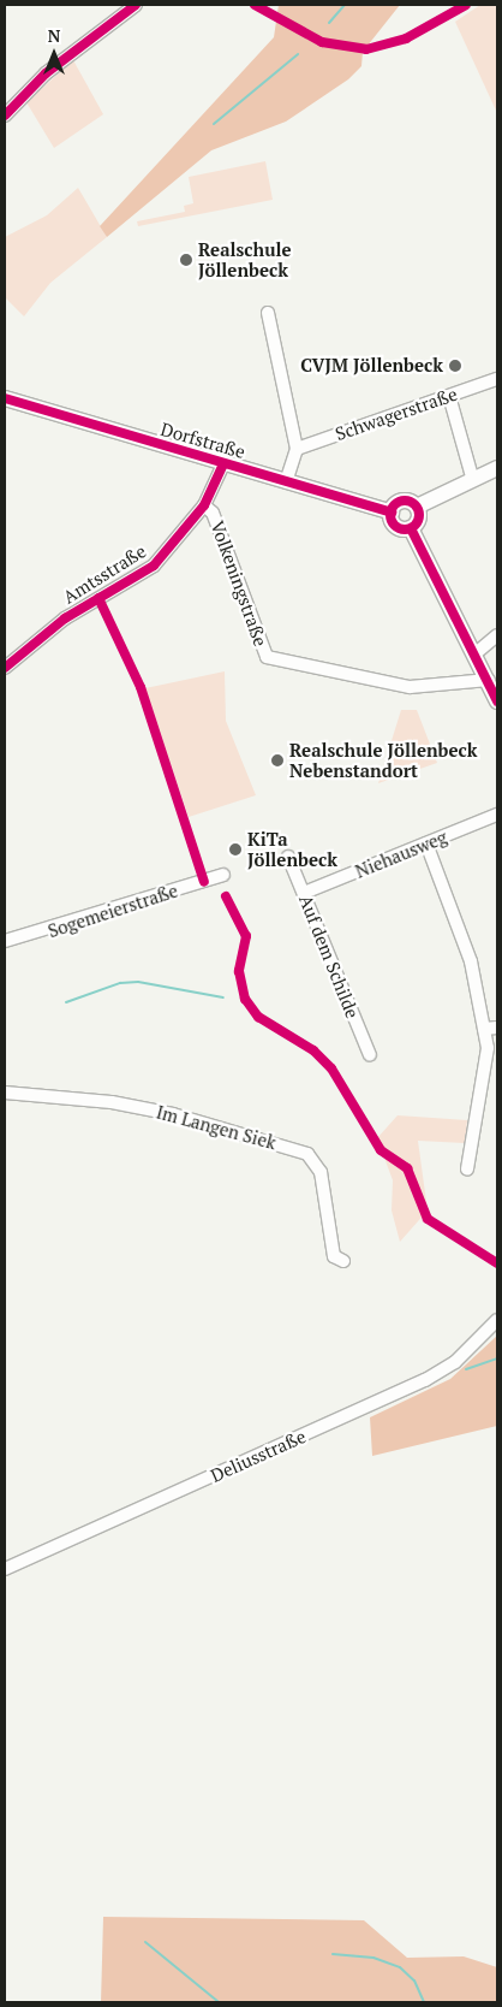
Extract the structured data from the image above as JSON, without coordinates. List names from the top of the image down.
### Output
{
  "streets": {
    "main road": ["Dorfstraße"],
    "street": [
      "Schwagerstraße",
      "Amtsstraße",
      "Volkeningstraße",
      "Niehausweg",
      "Sogemeierstraße",
      "Auf dem Schilde",
      "Im Langen Siek",
      "Deliusstraße"
    ]
  },
  "crossings": [
    ["Dorfstraße", "Amtsstraße"],
    ["Amtsstraße", "Volkeningstraße"],
    ["Niehausweg", "Auf dem Schilde"]
  ],
  "places": [
    "Realschule Jöllenbeck",
    "CVJM Jöllenbeck",
    "Realschule Jöllenbeck Nebenstandort",
    "KiTa Jöllenbeck"
  ],
  "north": "top"
}
